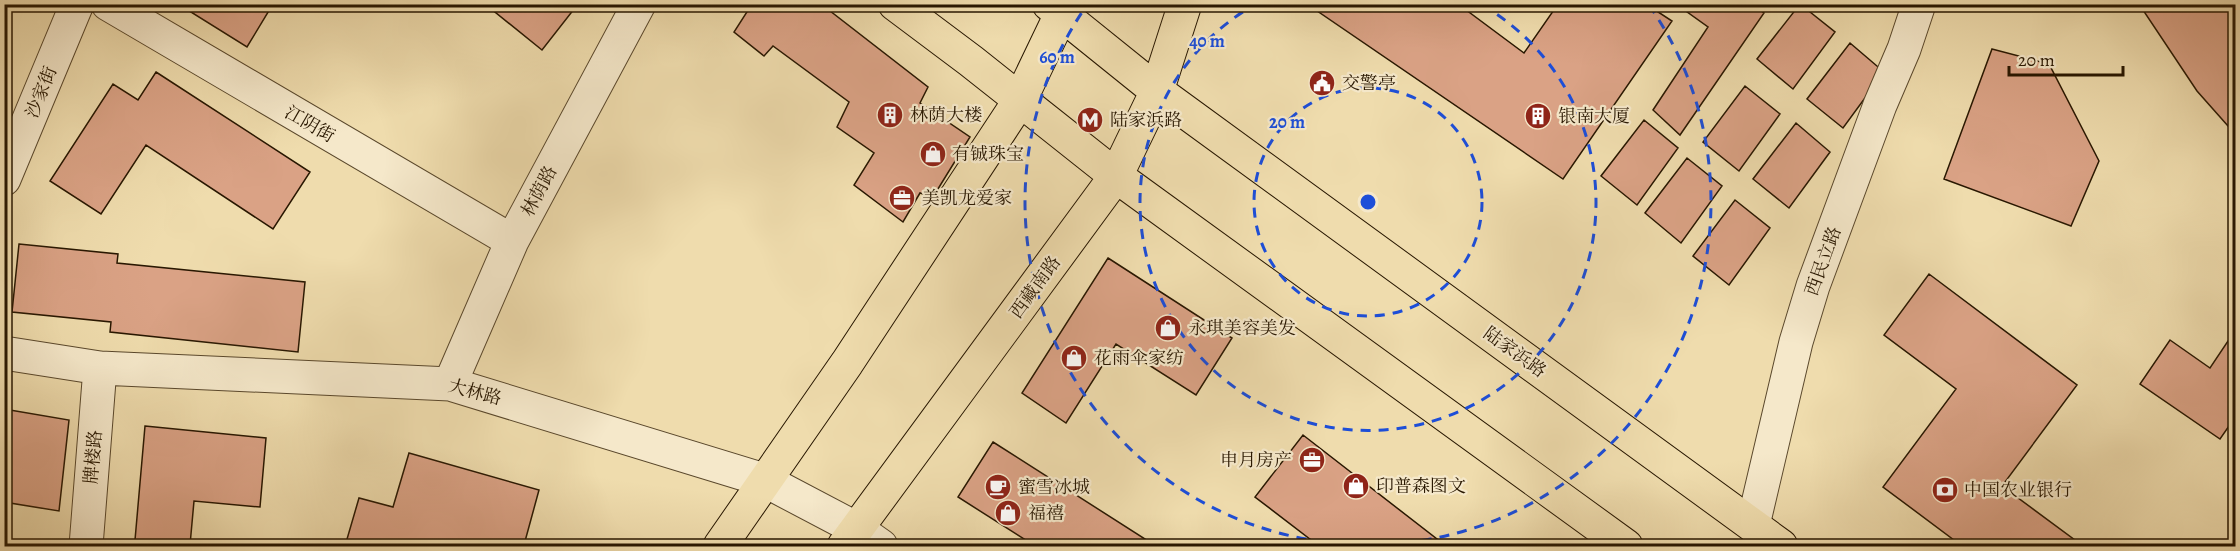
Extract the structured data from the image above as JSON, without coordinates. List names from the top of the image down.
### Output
{
  "streets": {
    "main road": ["西藏南路", "陆家浜路"],
    "street": [
      "沙家街",
      "江阴街",
      "林荫路",
      "西民立路",
      "大林路",
      "牌楼路"
    ]
  },
  "crossings": [
    ["江阴街", "林荫路"],
    ["林荫路", "大林路"],
    ["西民立路", "陆家浜路"],
    ["西藏南路", "陆家浜路"],
    ["西藏南路", "大林路"],
    ["大林路", "牌楼路"]
  ],
  "places": {
    "public building": ["交警亭"],
    "building": ["林荫大楼", "银南大厦"],
    "metro station": ["陆家浜路"],
    "shop": [
      "有铖珠宝",
      "永琪美容美发",
      "花雨伞家纺",
      "印普森图文",
      "福禧"
    ],
    "office": ["美凯龙爱家", "申月房产"],
    "cafe": ["蜜雪冰城"],
    "bank": ["中国农业银行"]
  },
  "scale_bar": "20 m",
  "rings": ["40 m", "60 m", "20 m"]
}
